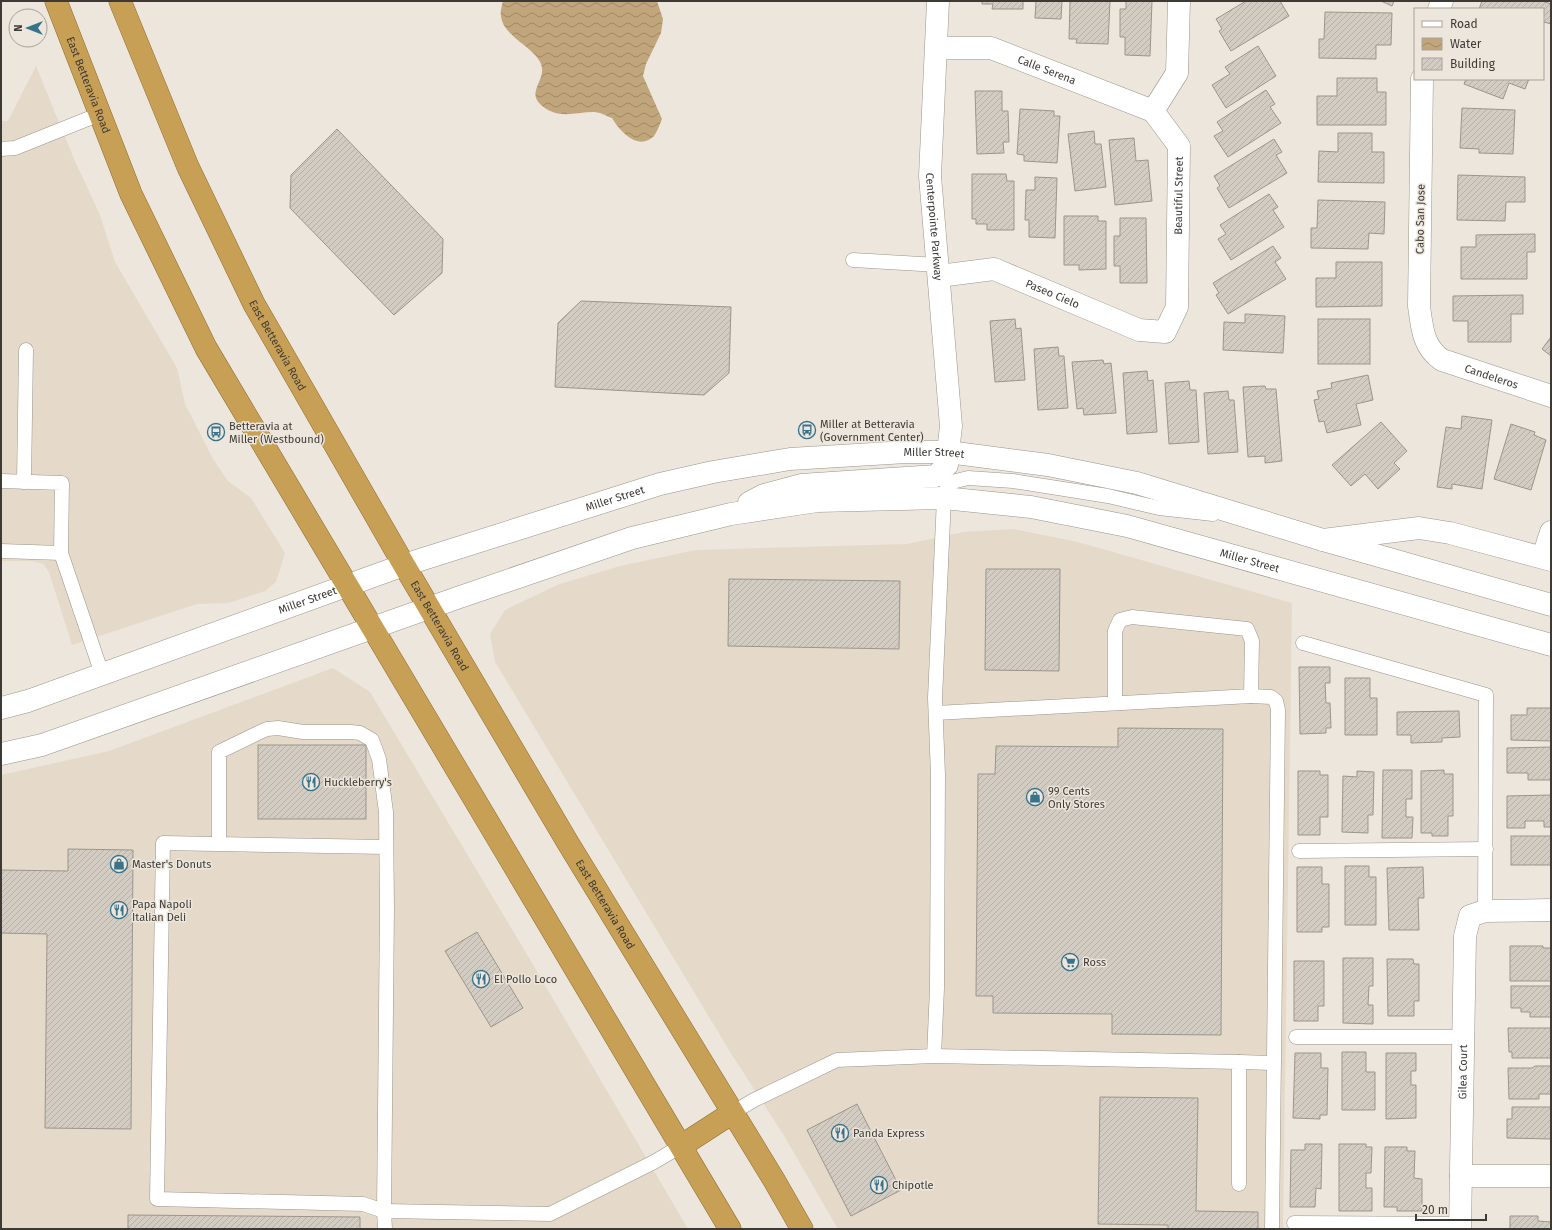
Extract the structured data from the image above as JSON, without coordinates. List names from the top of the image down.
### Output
{
  "streets": {
    "highway": ["East Betteravia Road"],
    "street": [
      "Calle Serena",
      "Beautiful Street",
      "Cabo San Jose",
      "Centerpointe Parkway",
      "Paseo Cielo",
      "Candeleros",
      "Miller Street",
      "Gilea Court"
    ]
  },
  "crossings": [
    ["Calle Serena", "Beautiful Street"],
    ["Calle Serena", "Centerpointe Parkway"],
    ["East Betteravia Road", "Miller Street"],
    ["Beautiful Street", "Paseo Cielo"],
    ["Cabo San Jose", "Candeleros"],
    ["Centerpointe Parkway", "Paseo Cielo"],
    ["Centerpointe Parkway", "Miller Street"]
  ],
  "places": {
    "bus stop": ["Miller at Betteravia (Government Center)", "Betteravia at Miller (Westbound)"],
    "restaurant": [
      "Huckleberry's",
      "Papa Napoli Italian Deli",
      "El Pollo Loco",
      "Panda Express",
      "Chipotle"
    ],
    "shop": ["99 Cents Only Stores", "Master's Donuts"],
    "supermarket": ["Ross"]
  },
  "legend": ["Road", "Water", "Building"],
  "scale_bar": "20 m",
  "north": "left"
}
